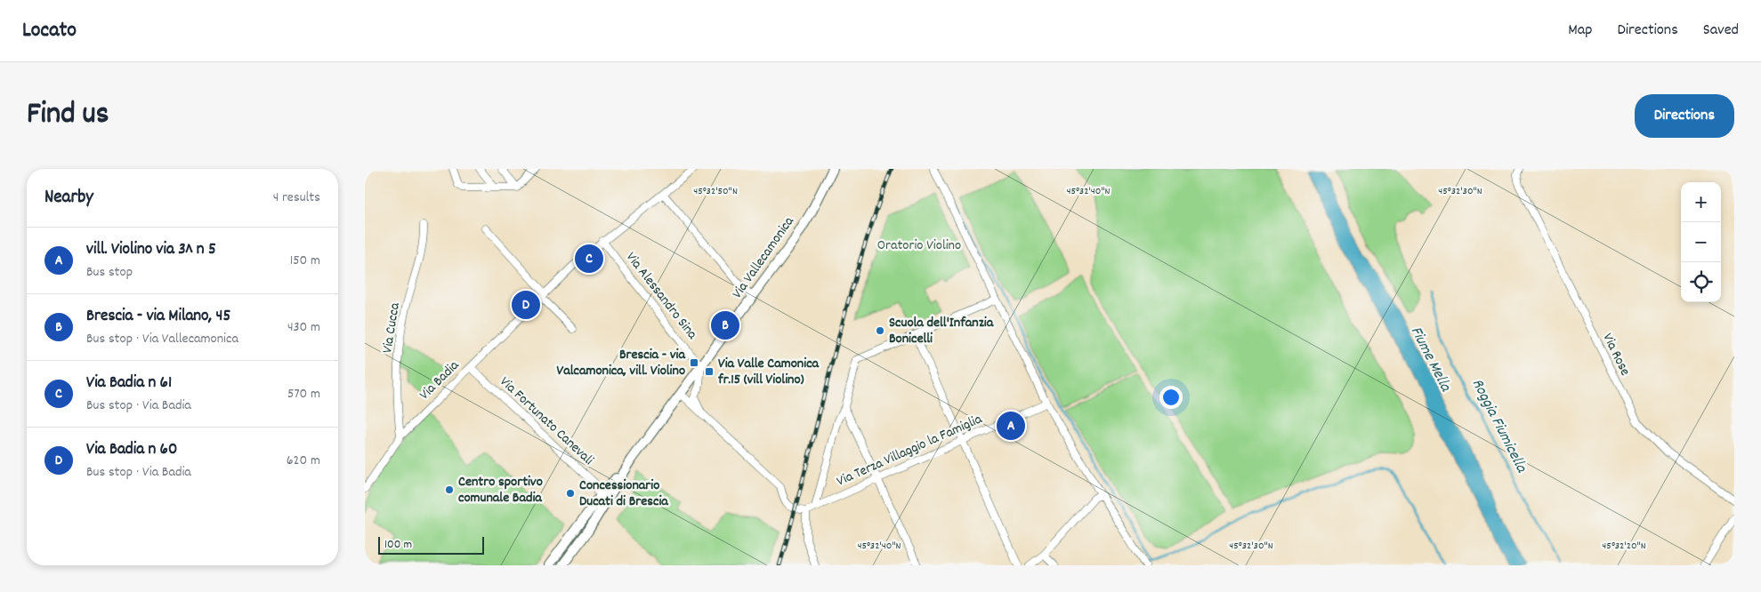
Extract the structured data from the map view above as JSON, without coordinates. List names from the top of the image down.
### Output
{
  "streets": {
    "main road": ["Via Vallecamonica"],
    "street": [
      "Via Alessandro Sina",
      "Via Cucca",
      "Via Rose",
      "Via Badia",
      "Via Fortunato Canevali",
      "Via Terza Villaggio la Famiglia"
    ]
  },
  "crossings": [
    ["Via Vallecamonica", "Via Alessandro Sina"],
    ["Via Vallecamonica", "Via Fortunato Canevali"],
    ["Via Alessandro Sina", "Via Badia"],
    ["Via Cucca", "Via Badia"],
    ["Via Badia", "Via Fortunato Canevali"]
  ],
  "water": ["Fiume Mella", "Roggia Fiumicella"],
  "parks": ["Oratorio Violino"],
  "places": {
    "other": ["Scuola dell'Infanzia Bonicelli", "Centro sportivo comunale Badia", "Concessionario Ducati di Brescia"],
    "transit": ["Brescia - via Valcamonica, vill. Violino", "Via Valle Camonica fr.15 (vill Violino)"]
  },
  "scale_bar": "100 m",
  "page": {
    "header": "Locato",
    "nav": ["Map", "Directions", "Saved"],
    "title": "Find us",
    "buttons": "Directions",
    "heading": ["Nearby", "4 results"],
    "map_buttons": ["+", "−"],
    "list": [
      {
        "mark": "A",
        "name": "vill. Violino via 3^ n 5",
        "note": "Bus stop",
        "value": "150 m"
      },
      {
        "mark": "B",
        "name": "Brescia - via Milano, 45",
        "note": "Bus stop · Via Vallecamonica",
        "value": "430 m"
      },
      {
        "mark": "C",
        "name": "Via Badia n 61",
        "note": "Bus stop · Via Badia",
        "value": "570 m"
      },
      {
        "mark": "D",
        "name": "Via Badia n 60",
        "note": "Bus stop · Via Badia",
        "value": "620 m"
      }
    ],
    "pins": [
      "C",
      "D",
      "B",
      "A"
    ],
    "scale": "100 m"
  },
  "coordinates": [
    "45°32'50\"N",
    "45°32'40\"N",
    "45°32'30\"N",
    "45°32'20\"N"
  ]
}
